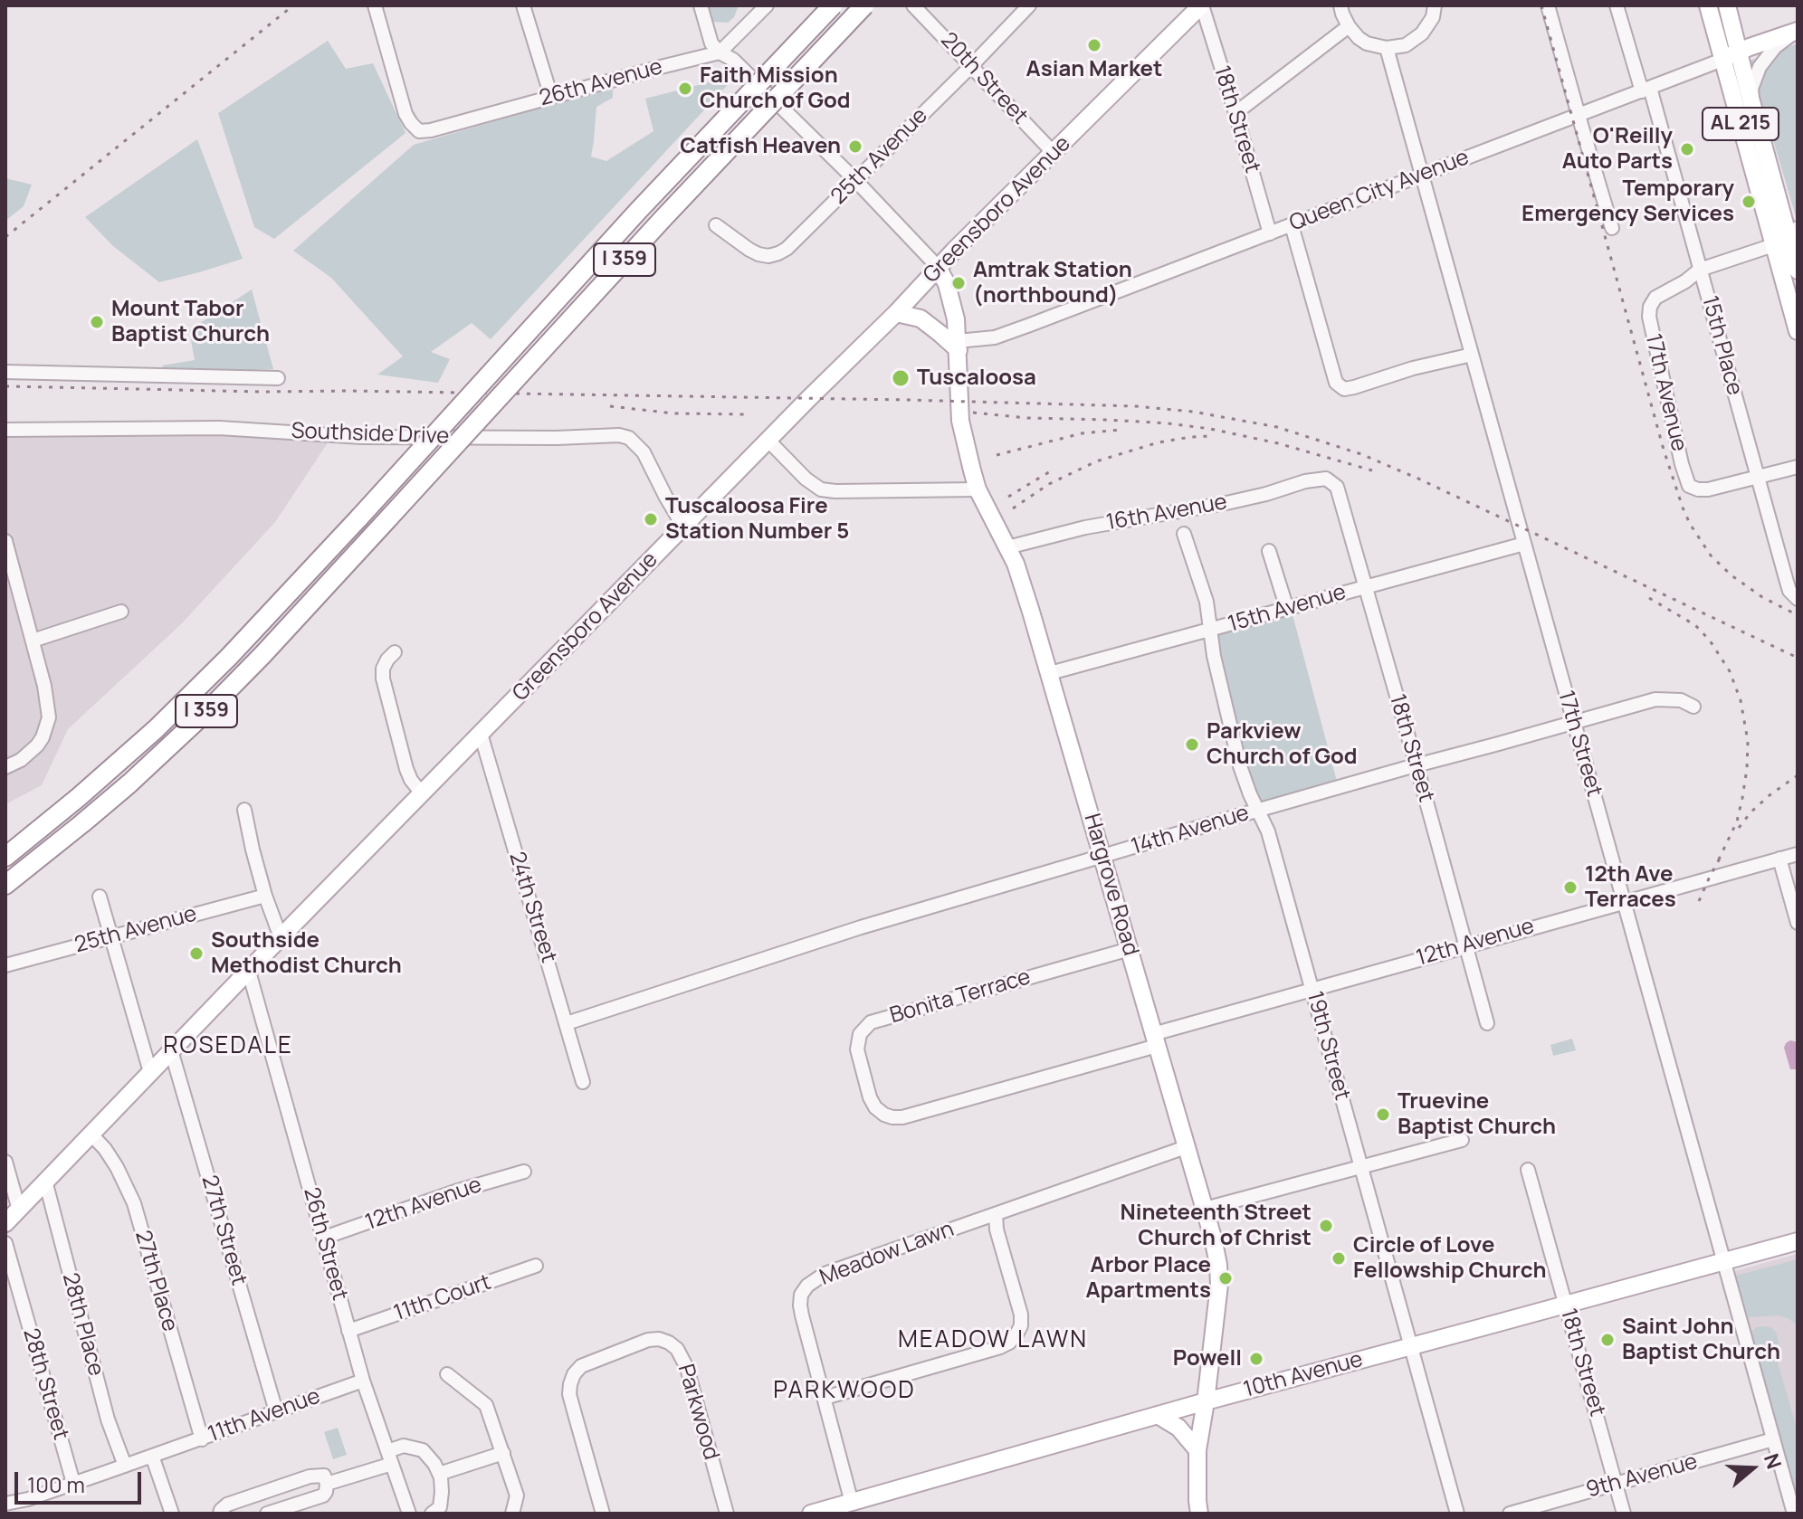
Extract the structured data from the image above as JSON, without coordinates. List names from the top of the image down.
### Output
{
  "streets": {
    "highway": ["I 359"],
    "main road": [
      "AL 215",
      "Queen City Avenue",
      "Greensboro Avenue",
      "Hargrove Road",
      "10th Avenue"
    ],
    "street": [
      "20th Street",
      "26th Avenue",
      "18th Street",
      "25th Avenue",
      "15th Place",
      "17th Avenue",
      "Southside Drive",
      "16th Avenue",
      "15th Avenue",
      "17th Street",
      "14th Avenue",
      "24th Street",
      "12th Avenue",
      "Bonita Terrace",
      "19th Street",
      "27th Street",
      "26th Street",
      "Meadow Lawn",
      "27th Place",
      "11th Court",
      "28th Place",
      "28th Street",
      "Parkwood",
      "11th Avenue",
      "9th Avenue"
    ]
  },
  "crossings": [
    ["20th Street", "25th Avenue"],
    ["20th Street", "Greensboro Avenue"],
    ["18th Street", "Queen City Avenue"],
    ["18th Street", "Greensboro Avenue"],
    ["18th Street", "16th Avenue"],
    ["18th Street", "15th Avenue"],
    ["18th Street", "14th Avenue"],
    ["18th Street", "12th Avenue"],
    ["18th Street", "10th Avenue"],
    ["18th Street", "9th Avenue"],
    ["AL 215", "Queen City Avenue"],
    ["AL 215", "17th Avenue"],
    ["Queen City Avenue", "15th Place"],
    ["Queen City Avenue", "17th Street"],
    ["Queen City Avenue", "Hargrove Road"],
    ["Greensboro Avenue", "Southside Drive"],
    ["Greensboro Avenue", "Hargrove Road"],
    ["Greensboro Avenue", "24th Street"],
    ["Greensboro Avenue", "27th Street"],
    ["Greensboro Avenue", "26th Street"],
    ["Greensboro Avenue", "27th Place"],
    ["Greensboro Avenue", "28th Place"],
    ["15th Place", "17th Avenue"],
    ["16th Avenue", "Hargrove Road"],
    ["15th Avenue", "17th Street"],
    ["15th Avenue", "Hargrove Road"],
    ["15th Avenue", "19th Street"],
    ["17th Street", "14th Avenue"],
    ["17th Street", "12th Avenue"],
    ["17th Street", "10th Avenue"],
    ["17th Street", "9th Avenue"],
    ["14th Avenue", "Hargrove Road"],
    ["14th Avenue", "24th Street"],
    ["14th Avenue", "19th Street"],
    ["Hargrove Road", "12th Avenue"],
    ["Hargrove Road", "Bonita Terrace"],
    ["Hargrove Road", "Meadow Lawn"],
    ["Hargrove Road", "10th Avenue"],
    ["12th Avenue", "Bonita Terrace"],
    ["12th Avenue", "19th Street"],
    ["12th Avenue", "26th Street"],
    ["19th Street", "10th Avenue"],
    ["27th Street", "11th Avenue"],
    ["26th Street", "11th Court"],
    ["26th Street", "11th Avenue"],
    ["Meadow Lawn", "10th Avenue"],
    ["27th Place", "11th Avenue"],
    ["28th Place", "11th Avenue"],
    ["28th Street", "11th Avenue"]
  ],
  "districts": ["ROSEDALE", "MEADOW LAWN", "PARKWOOD"],
  "places": [
    "Asian Market",
    "Faith Mission Church of God",
    "Catfish Heaven",
    "O'Reilly Auto Parts",
    "Temporary Emergency Services",
    "Amtrak Station (northbound)",
    "Mount Tabor Baptist Church",
    "Tuscaloosa",
    "Tuscaloosa Fire Station Number 5",
    "Parkview Church of God",
    "12th Ave Terraces",
    "Southside Methodist Church",
    "Truevine Baptist Church",
    "Nineteenth Street Church of Christ",
    "Circle of Love Fellowship Church",
    "Arbor Place Apartments",
    "Saint John Baptist Church",
    "Powell"
  ],
  "scale_bar": "100 m",
  "north": "right"
}
